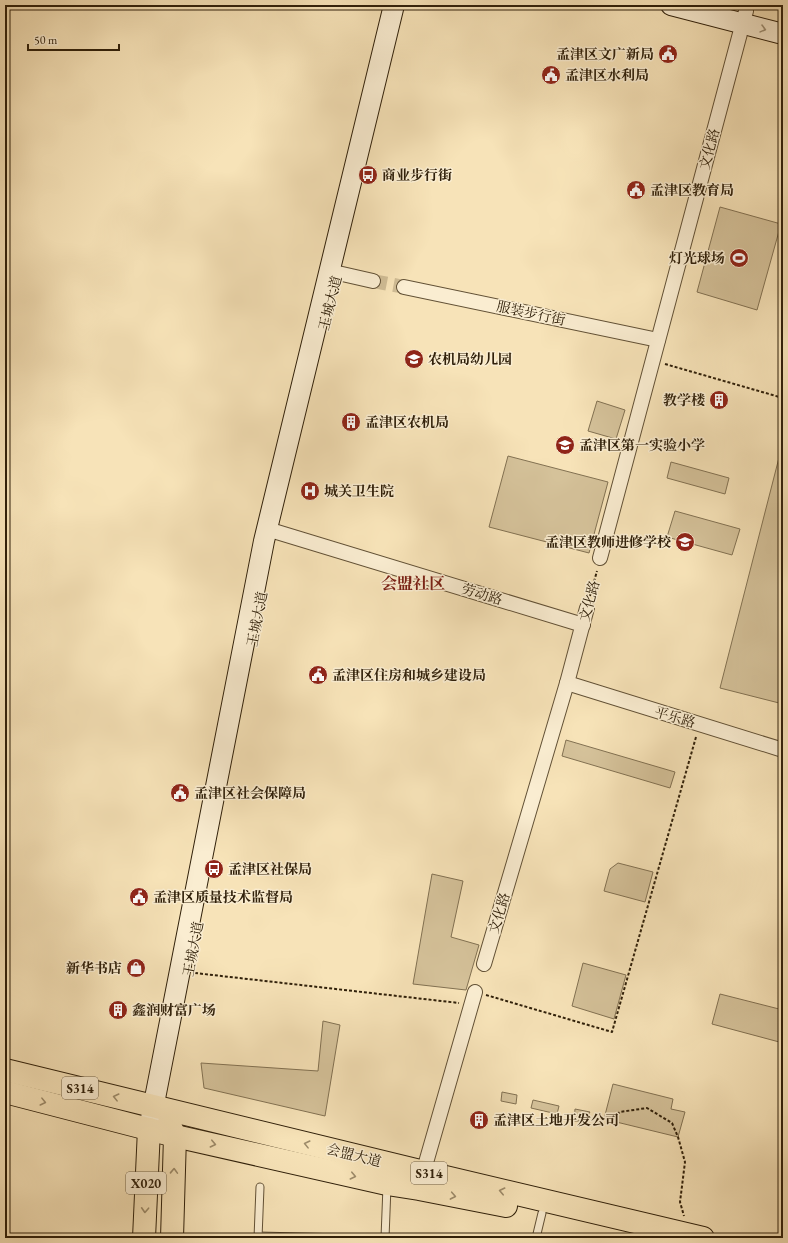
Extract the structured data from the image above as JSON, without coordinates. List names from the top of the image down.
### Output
{
  "streets": {
    "main road": [
      "王城大道",
      "S314",
      "会盟大道",
      "X020"
    ],
    "street": [
      "文化路",
      "服装步行街",
      "劳动路",
      "平乐路"
    ]
  },
  "crossings": [
    ["文化路", "服装步行街"],
    ["文化路", "劳动路"],
    ["文化路", "平乐路"],
    ["王城大道", "劳动路"],
    ["王城大道", "会盟大道"],
    ["王城大道", "X020"],
    ["会盟大道", "X020"]
  ],
  "districts": ["会盟社区"],
  "places": {
    "public building": [
      "孟津区文广新局",
      "孟津区水利局",
      "孟津区教育局",
      "孟津区住房和城乡建设局",
      "孟津区社会保障局",
      "孟津区质量技术监督局"
    ],
    "bus stop": ["商业步行街", "孟津区社保局"],
    "sports": ["灯光球场"],
    "school or university": ["农机局幼儿园", "孟津区第一实验小学", "孟津区教师进修学校"],
    "building": [
      "教学楼",
      "孟津区农机局",
      "鑫润财富广场",
      "孟津区土地开发公司"
    ],
    "hospital": ["城关卫生院"],
    "shop": ["新华书店"]
  },
  "scale_bar": "50 m"
}
